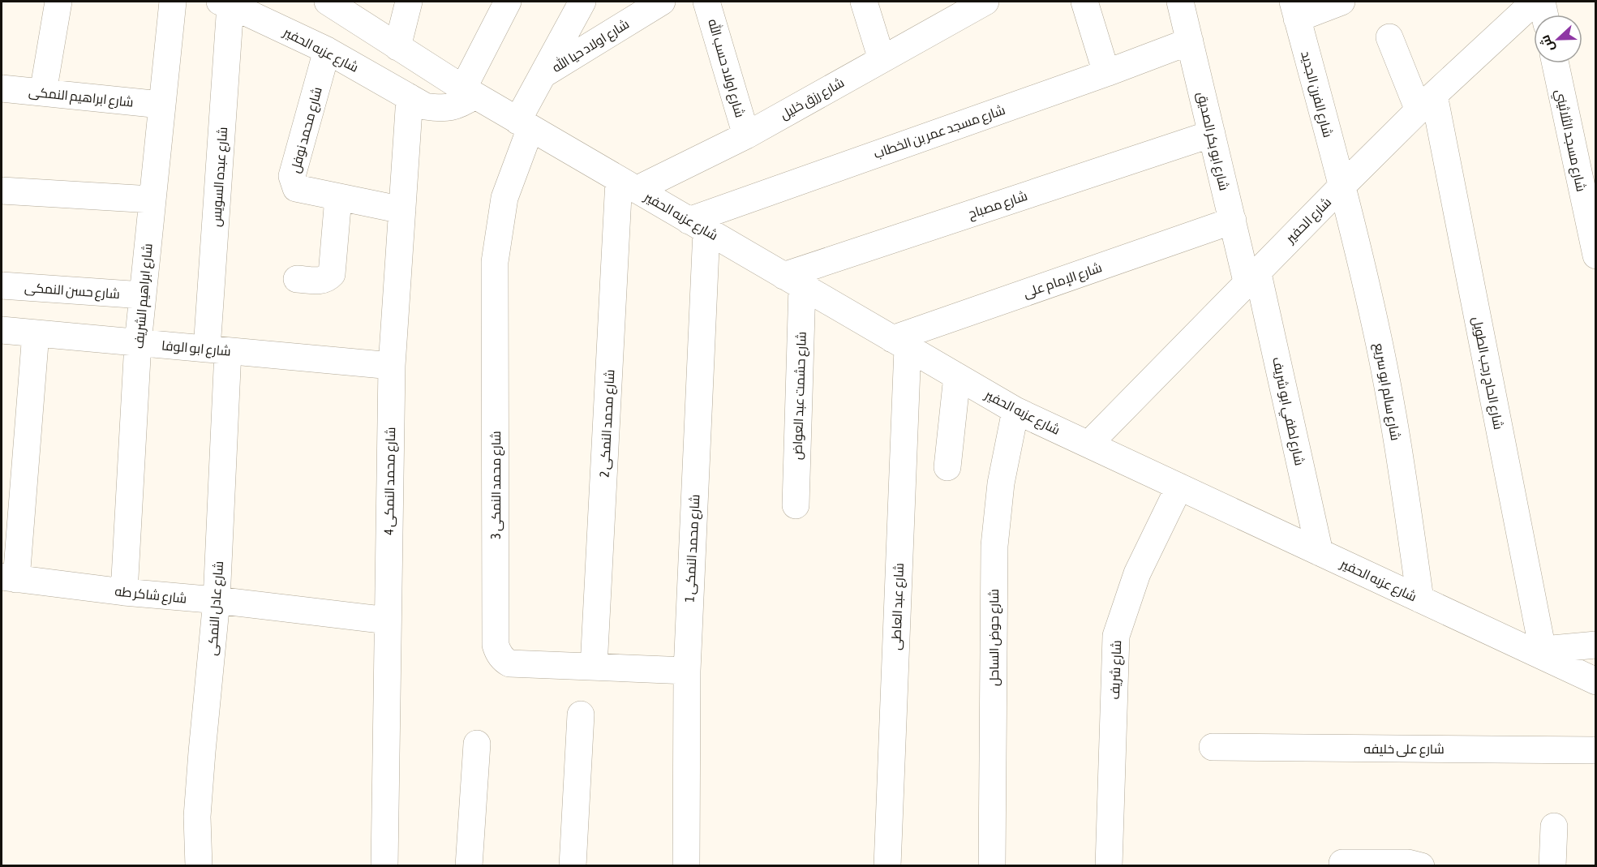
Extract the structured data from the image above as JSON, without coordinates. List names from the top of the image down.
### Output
{
  "streets": {
    "street": [
      "شارع اولاد حيا الله",
      "شارع عزبه الحفير",
      "شارع اولاد حسب الله",
      "شارع الفرن الجديد",
      "شارع ابراهيم النمكى",
      "شارع رزق خليل",
      "شارع محمد نوفل",
      "شارع مسجد عمر بن الخطاب",
      "شارع مسجد الثلاثيني",
      "شارع ابو بكر الصديق",
      "شارع عبده السويس",
      "شارع مصباح",
      "شارع الحفير",
      "شارع الإمام على",
      "شارع حسن النمكى",
      "شارع ابراهيم الشريف",
      "شارع ابو الوفا",
      "شارع الحاج رجب الطويل",
      "شارع سالم ابو سريع",
      "شارع حشمت عبد العواض",
      "شارع لطفي ابو شريف",
      "شارع محمد النمكى 2",
      "شارع محمد النمكى 4",
      "شارع محمد النمكى 3",
      "شارع محمد النمكى 1",
      "شارع شاكر طه",
      "شارع عبد العاطى",
      "شارع عادل النمكى",
      "شارع حوض الساحل",
      "شارع شريف",
      "شارع على خليفه"
    ]
  },
  "crossings": [
    ["شارع عزبه الحفير", "شارع رزق خليل"],
    ["شارع عزبه الحفير", "شارع محمد نوفل"],
    ["شارع عزبه الحفير", "شارع مسجد عمر بن الخطاب"],
    ["شارع عزبه الحفير", "شارع عبده السويس"],
    ["شارع عزبه الحفير", "شارع مصباح"],
    ["شارع عزبه الحفير", "شارع الحفير"],
    ["شارع عزبه الحفير", "شارع الإمام على"],
    ["شارع عزبه الحفير", "شارع الحاج رجب الطويل"],
    ["شارع عزبه الحفير", "شارع سالم ابو سريع"],
    ["شارع عزبه الحفير", "شارع حشمت عبد العواض"],
    ["شارع عزبه الحفير", "شارع لطفي ابو شريف"],
    ["شارع عزبه الحفير", "شارع محمد النمكى 2"],
    ["شارع عزبه الحفير", "شارع محمد النمكى 4"],
    ["شارع عزبه الحفير", "شارع محمد النمكى 3"],
    ["شارع عزبه الحفير", "شارع محمد النمكى 1"],
    ["شارع عزبه الحفير", "شارع عبد العاطى"],
    ["شارع عزبه الحفير", "شارع حوض الساحل"],
    ["شارع عزبه الحفير", "شارع شريف"],
    ["شارع اولاد حسب الله", "شارع رزق خليل"],
    ["شارع الفرن الجديد", "شارع الحفير"],
    ["شارع الفرن الجديد", "شارع سالم ابو سريع"],
    ["شارع ابراهيم النمكى", "شارع ابراهيم الشريف"],
    ["شارع رزق خليل", "شارع محمد النمكى 2"],
    ["شارع محمد نوفل", "شارع محمد النمكى 4"],
    ["شارع مسجد عمر بن الخطاب", "شارع ابو بكر الصديق"],
    ["شارع مسجد عمر بن الخطاب", "شارع محمد النمكى 1"],
    ["شارع ابو بكر الصديق", "شارع مصباح"],
    ["شارع ابو بكر الصديق", "شارع الحفير"],
    ["شارع ابو بكر الصديق", "شارع الإمام على"],
    ["شارع ابو بكر الصديق", "شارع لطفي ابو شريف"],
    ["شارع عبده السويس", "شارع ابو الوفا"],
    ["شارع عبده السويس", "شارع عادل النمكى"],
    ["شارع مصباح", "شارع حشمت عبد العواض"],
    ["شارع الحفير", "شارع الحاج رجب الطويل"],
    ["شارع الحفير", "شارع سالم ابو سريع"],
    ["شارع الحفير", "شارع لطفي ابو شريف"],
    ["شارع الإمام على", "شارع عبد العاطى"],
    ["شارع حسن النمكى", "شارع ابراهيم الشريف"],
    ["شارع ابراهيم الشريف", "شارع ابو الوفا"],
    ["شارع ابراهيم الشريف", "شارع شاكر طه"],
    ["شارع ابو الوفا", "شارع محمد النمكى 4"],
    ["شارع ابو الوفا", "شارع عادل النمكى"],
    ["شارع محمد النمكى 2", "شارع محمد النمكى 3"],
    ["شارع محمد النمكى 4", "شارع شاكر طه"],
    ["شارع محمد النمكى 3", "شارع محمد النمكى 1"],
    ["شارع شاكر طه", "شارع عادل النمكى"]
  ],
  "north": "left"
}
